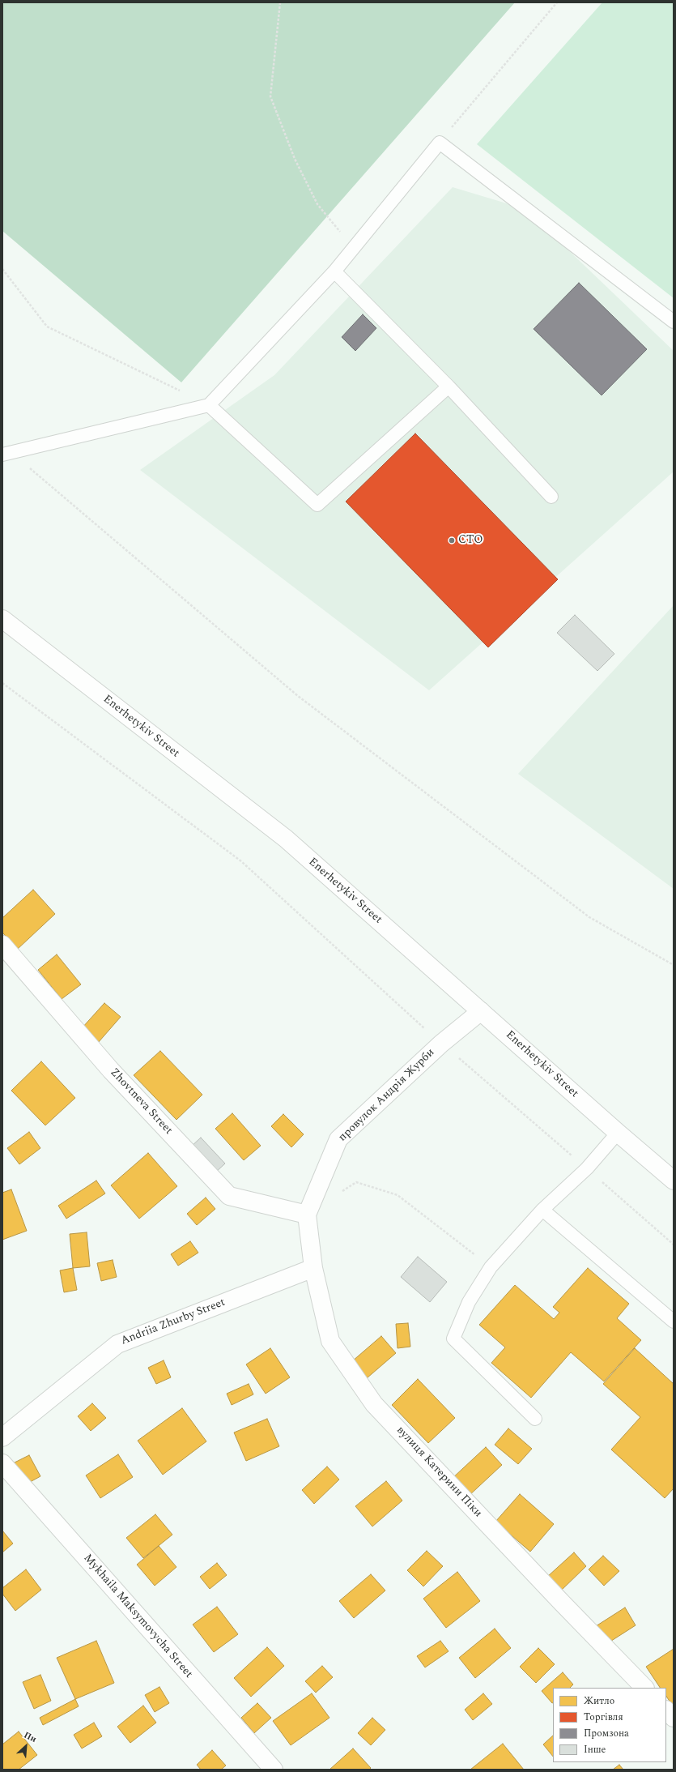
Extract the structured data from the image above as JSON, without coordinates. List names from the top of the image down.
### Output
{
  "streets": {
    "street": [
      "Enerhetykiv Street",
      "провулок Андрія Журби",
      "Zhovtneva Street",
      "Andriia Zhurby Street",
      "вулиця Катерини Піки",
      "Mykhaila Maksymovycha Street"
    ]
  },
  "crossings": [
    ["Enerhetykiv Street", "провулок Андрія Журби"],
    ["провулок Андрія Журби", "Zhovtneva Street"],
    ["провулок Андрія Журби", "вулиця Катерини Піки"],
    ["Zhovtneva Street", "вулиця Катерини Піки"],
    ["Andriia Zhurby Street", "вулиця Катерини Піки"]
  ],
  "places": ["СТО"],
  "legend": [
    "Житло",
    "Торгівля",
    "Промзона",
    "Інше"
  ],
  "north": "top right"
}
